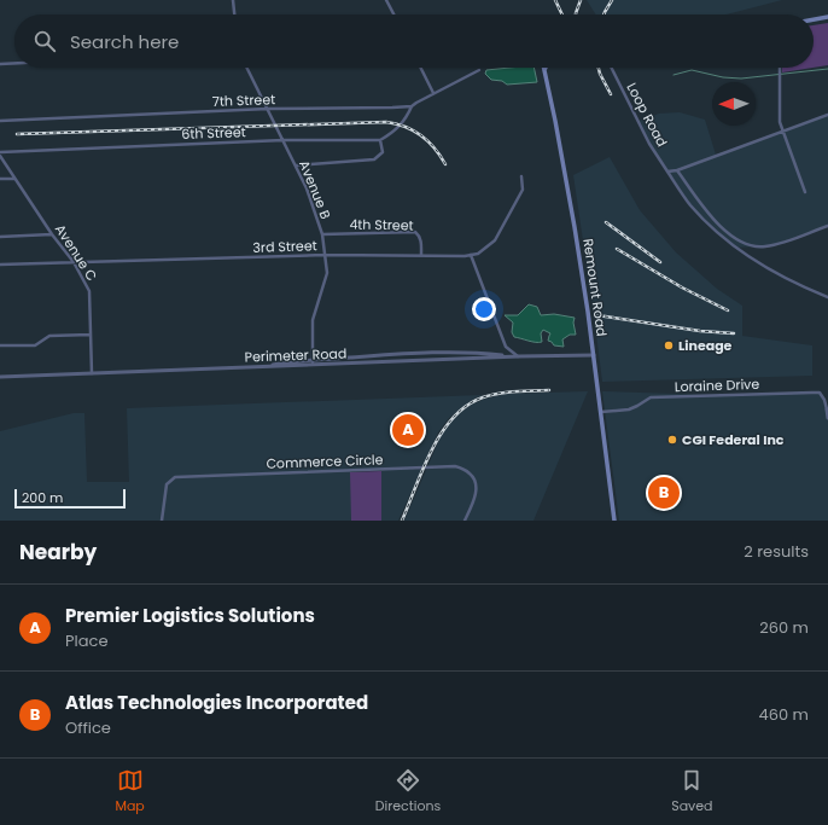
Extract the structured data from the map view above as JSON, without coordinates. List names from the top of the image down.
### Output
{
  "streets": {
    "main road": ["Remount Road"],
    "street": [
      "7th Street",
      "Loop Road",
      "6th Street",
      "Avenue B",
      "4th Street",
      "3rd Street",
      "Avenue C",
      "Perimeter Road",
      "Loraine Drive",
      "Commerce Circle"
    ]
  },
  "crossings": [
    ["7th Street", "Avenue B"],
    ["6th Street", "Avenue B"],
    ["Avenue B", "4th Street"],
    ["Avenue B", "3rd Street"],
    ["Avenue B", "Perimeter Road"],
    ["4th Street", "3rd Street"],
    ["3rd Street", "Avenue C"],
    ["Avenue C", "Perimeter Road"],
    ["Remount Road", "Perimeter Road"],
    ["Remount Road", "Loraine Drive"]
  ],
  "places": ["Lineage", "CGI Federal Inc"],
  "scale_bar": "200 m",
  "north": "left",
  "page": {
    "search": "Search here",
    "pins": ["A", "B"],
    "scale": "200 m",
    "heading": ["Nearby", "2 results"],
    "list": [
      {
        "mark": "A",
        "name": "Premier Logistics Solutions",
        "note": "Place",
        "value": "260 m"
      },
      {
        "mark": "B",
        "name": "Atlas Technologies Incorporated",
        "note": "Office",
        "value": "460 m"
      }
    ],
    "nav": ["Map", "Directions", "Saved"]
  }
}
